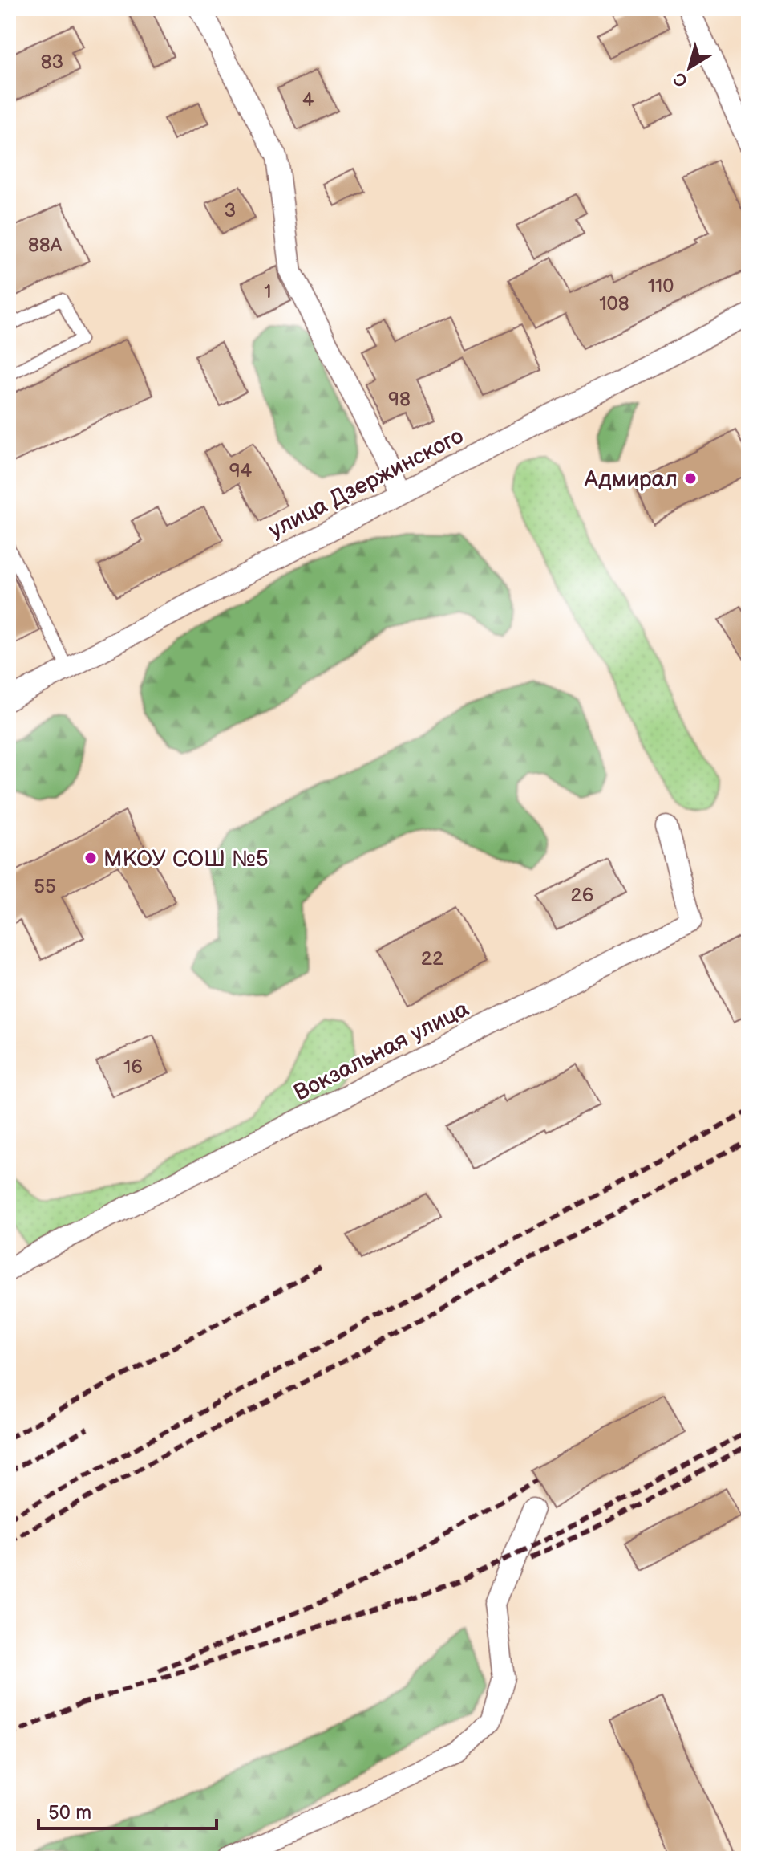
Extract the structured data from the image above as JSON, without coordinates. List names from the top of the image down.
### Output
{
  "streets": {
    "street": ["улица Дзержинского", "Вокзальная улица"]
  },
  "places": ["Адмирал", "МКОУ СОШ №5"],
  "house_numbers": [
    "83",
    "4",
    "3",
    "88А",
    "110",
    "1",
    "108",
    "98",
    "94",
    "55",
    "26",
    "22",
    "16"
  ],
  "scale_bar": "50 m",
  "north": "bottom left"
}
